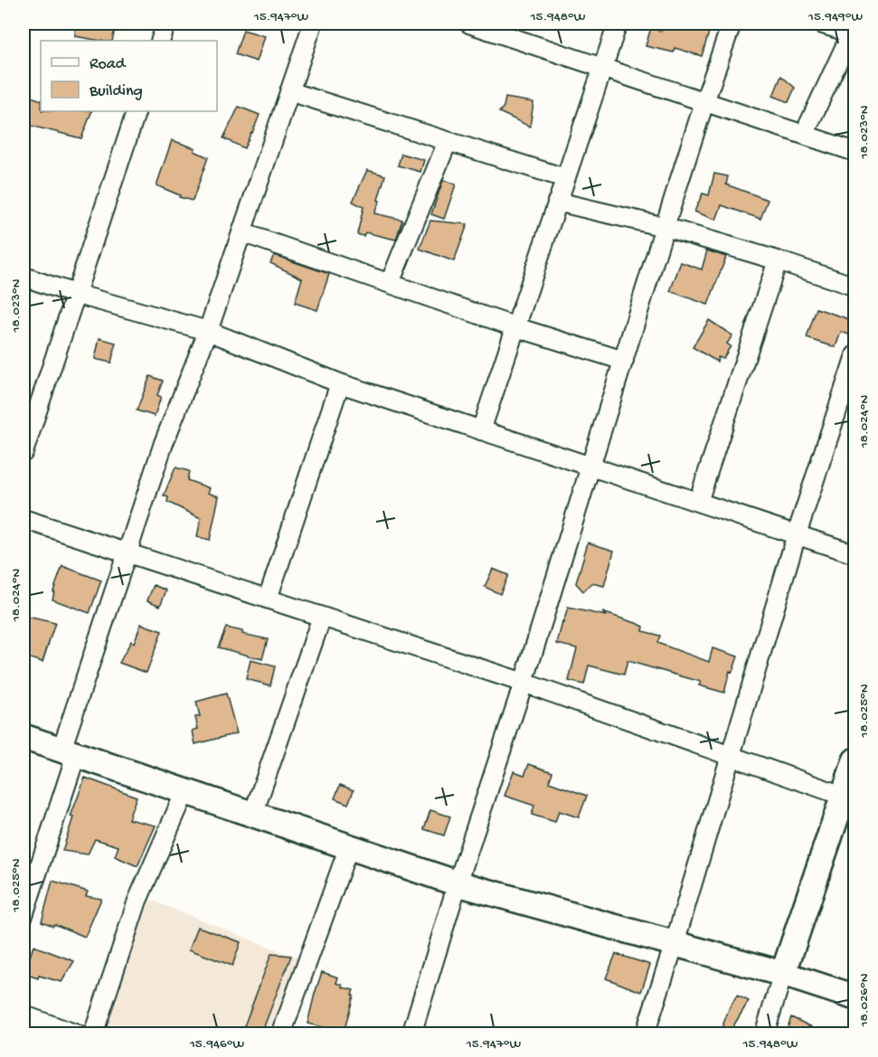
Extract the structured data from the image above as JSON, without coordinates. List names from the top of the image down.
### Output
{
  "legend": ["Road", "Building"],
  "coordinates": [
    "15.947°W",
    "15.948°W",
    "15.949°W",
    "18.023°N",
    "18.024°N",
    "18.025°N",
    "18.026°N",
    "15.946°W"
  ]
}
